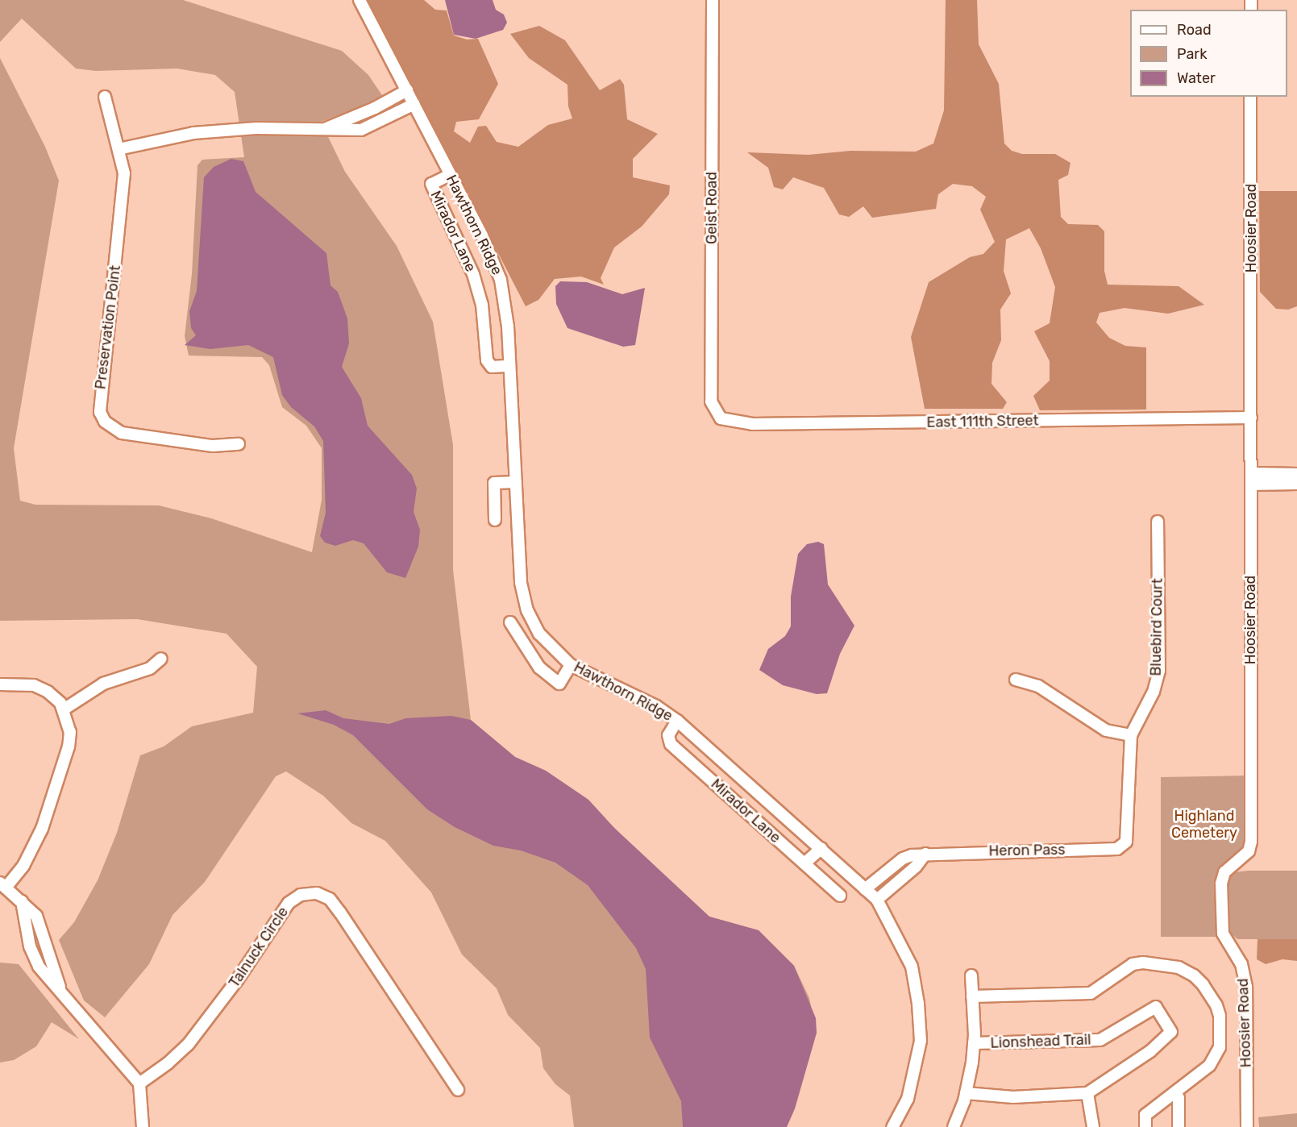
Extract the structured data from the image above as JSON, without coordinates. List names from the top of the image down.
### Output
{
  "streets": {
    "street": [
      "Geist Road",
      "Hawthorn Ridge",
      "Hoosier Road",
      "Mirador Lane",
      "Preservation Point",
      "East 111th Street",
      "Bluebird Court",
      "Heron Pass",
      "Talnuck Circle",
      "Lionshead Trail"
    ]
  },
  "crossings": [
    ["Geist Road", "East 111th Street"],
    ["Hawthorn Ridge", "Mirador Lane"],
    ["Hawthorn Ridge", "Heron Pass"],
    ["Hoosier Road", "East 111th Street"],
    ["Bluebird Court", "Heron Pass"]
  ],
  "parks": ["Highland Cemetery"],
  "legend": ["Road", "Park", "Water"]
}
